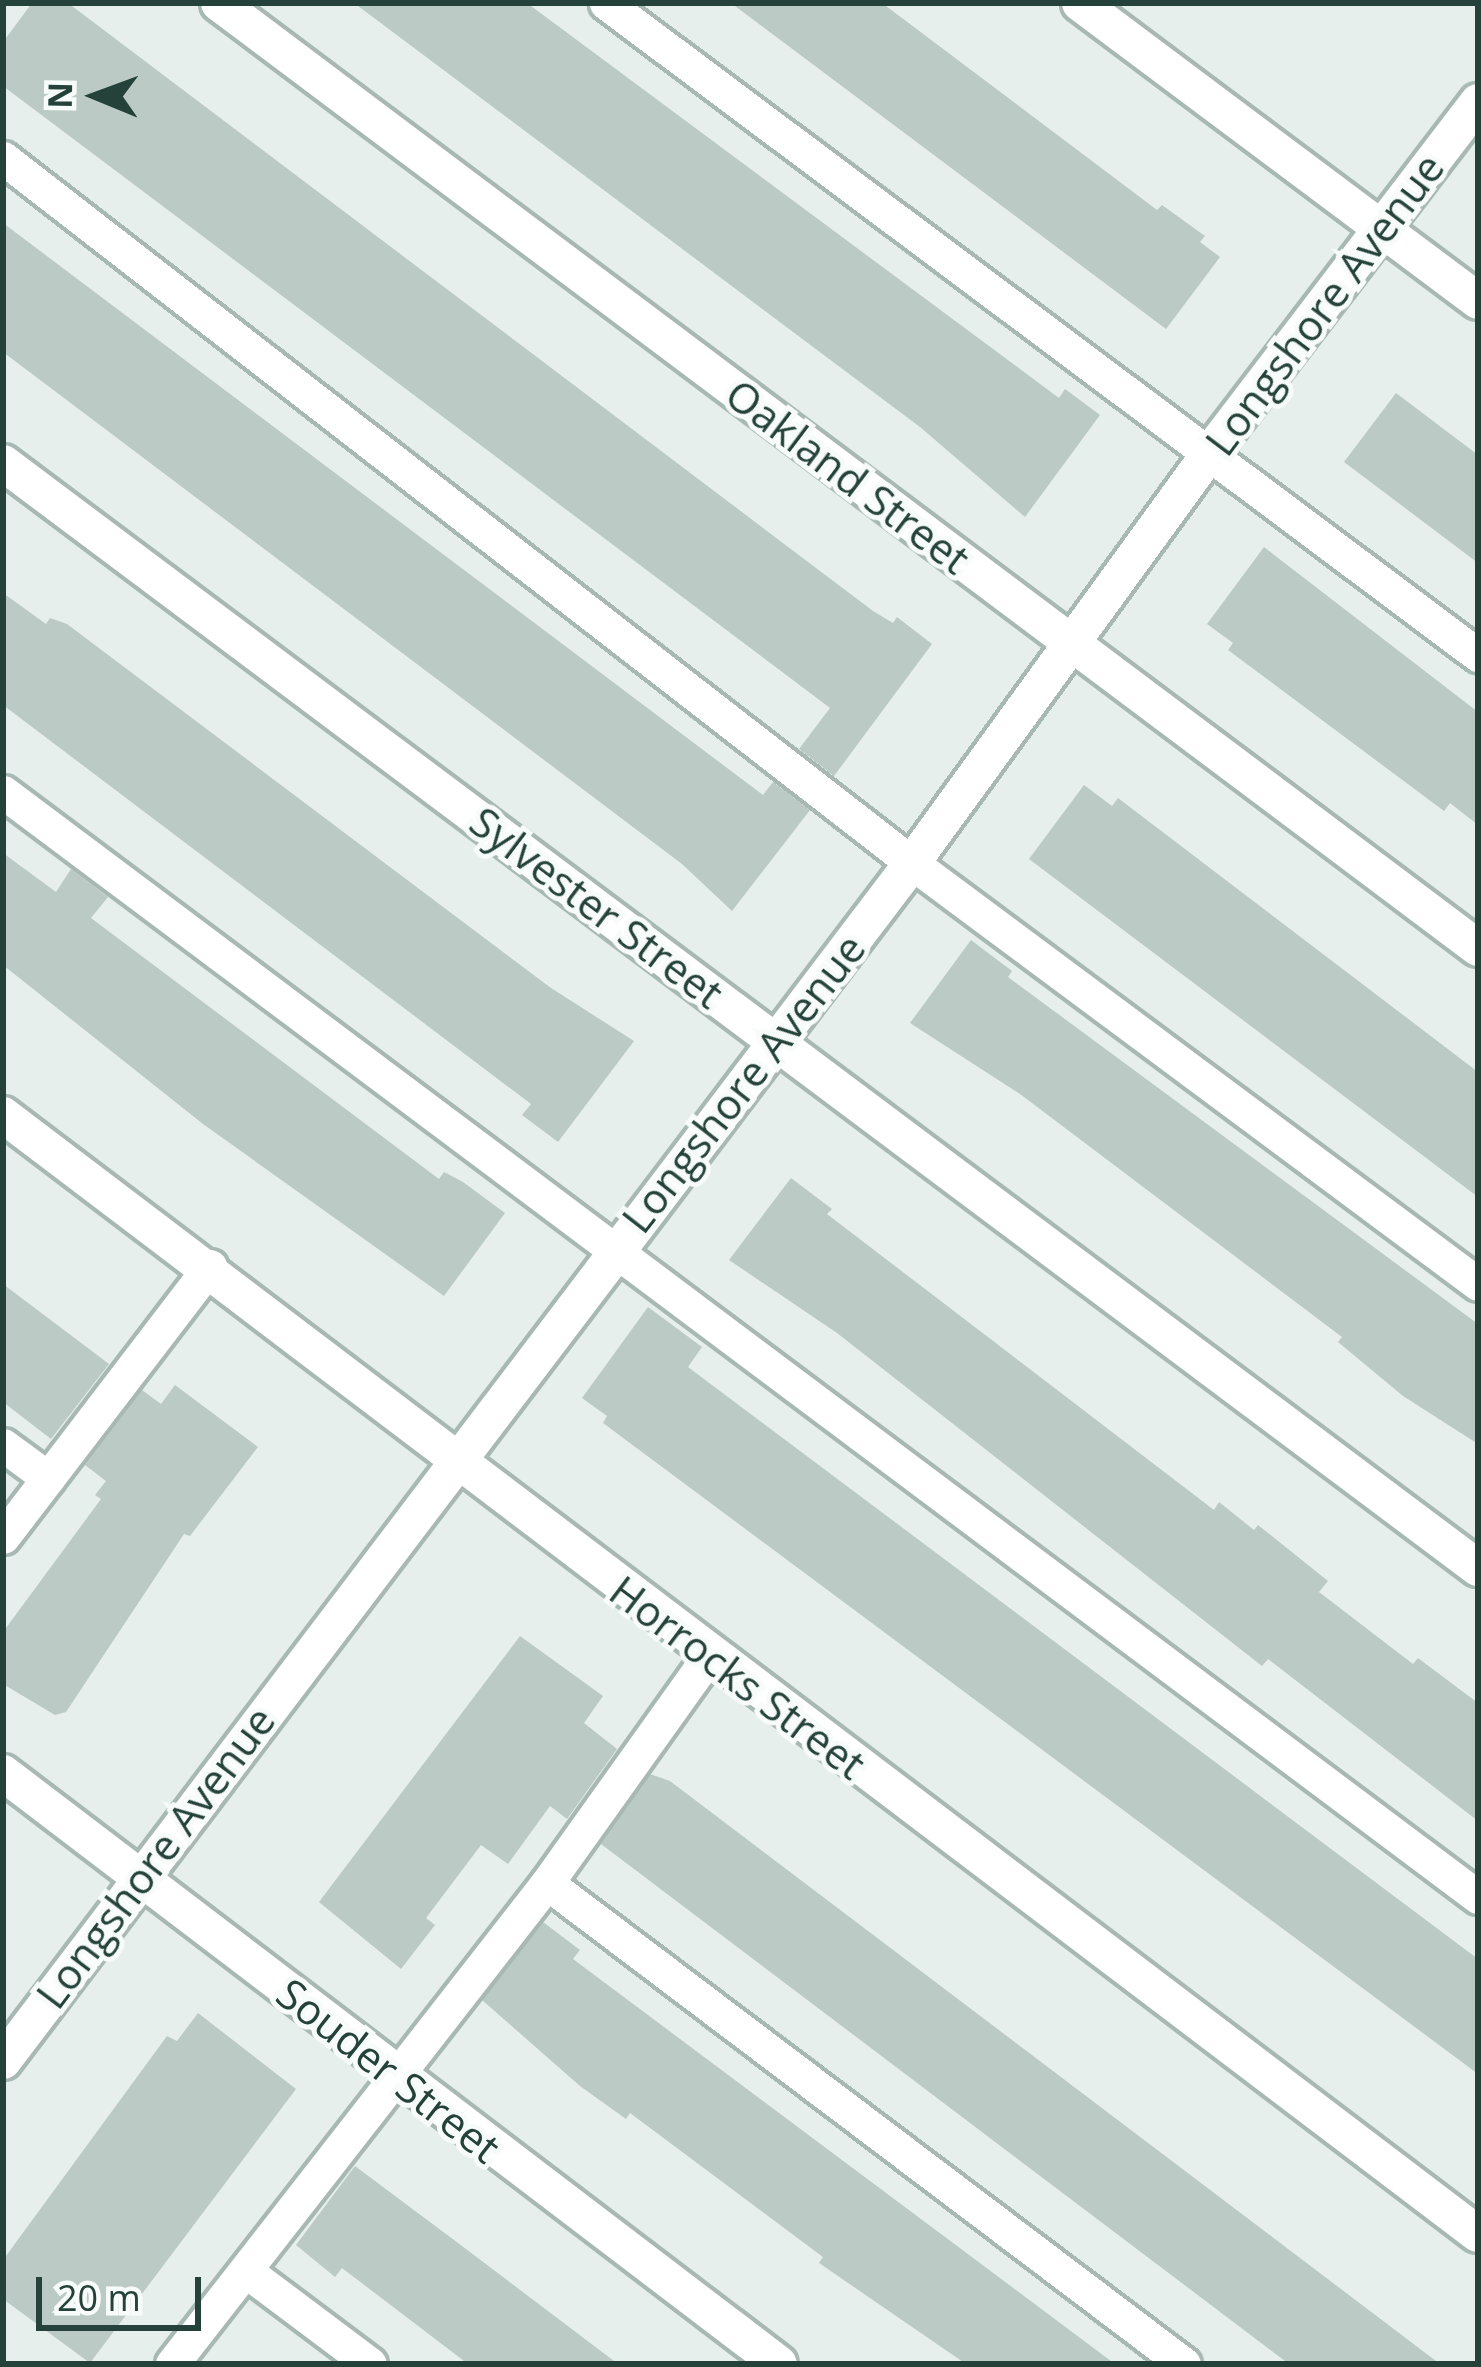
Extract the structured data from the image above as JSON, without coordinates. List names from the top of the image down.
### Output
{
  "streets": {
    "street": [
      "Longshore Avenue",
      "Oakland Street",
      "Sylvester Street",
      "Horrocks Street",
      "Souder Street"
    ]
  },
  "crossings": [
    ["Longshore Avenue", "Oakland Street"],
    ["Longshore Avenue", "Sylvester Street"],
    ["Longshore Avenue", "Horrocks Street"],
    ["Longshore Avenue", "Souder Street"]
  ],
  "scale_bar": "20 m",
  "north": "left"
}
